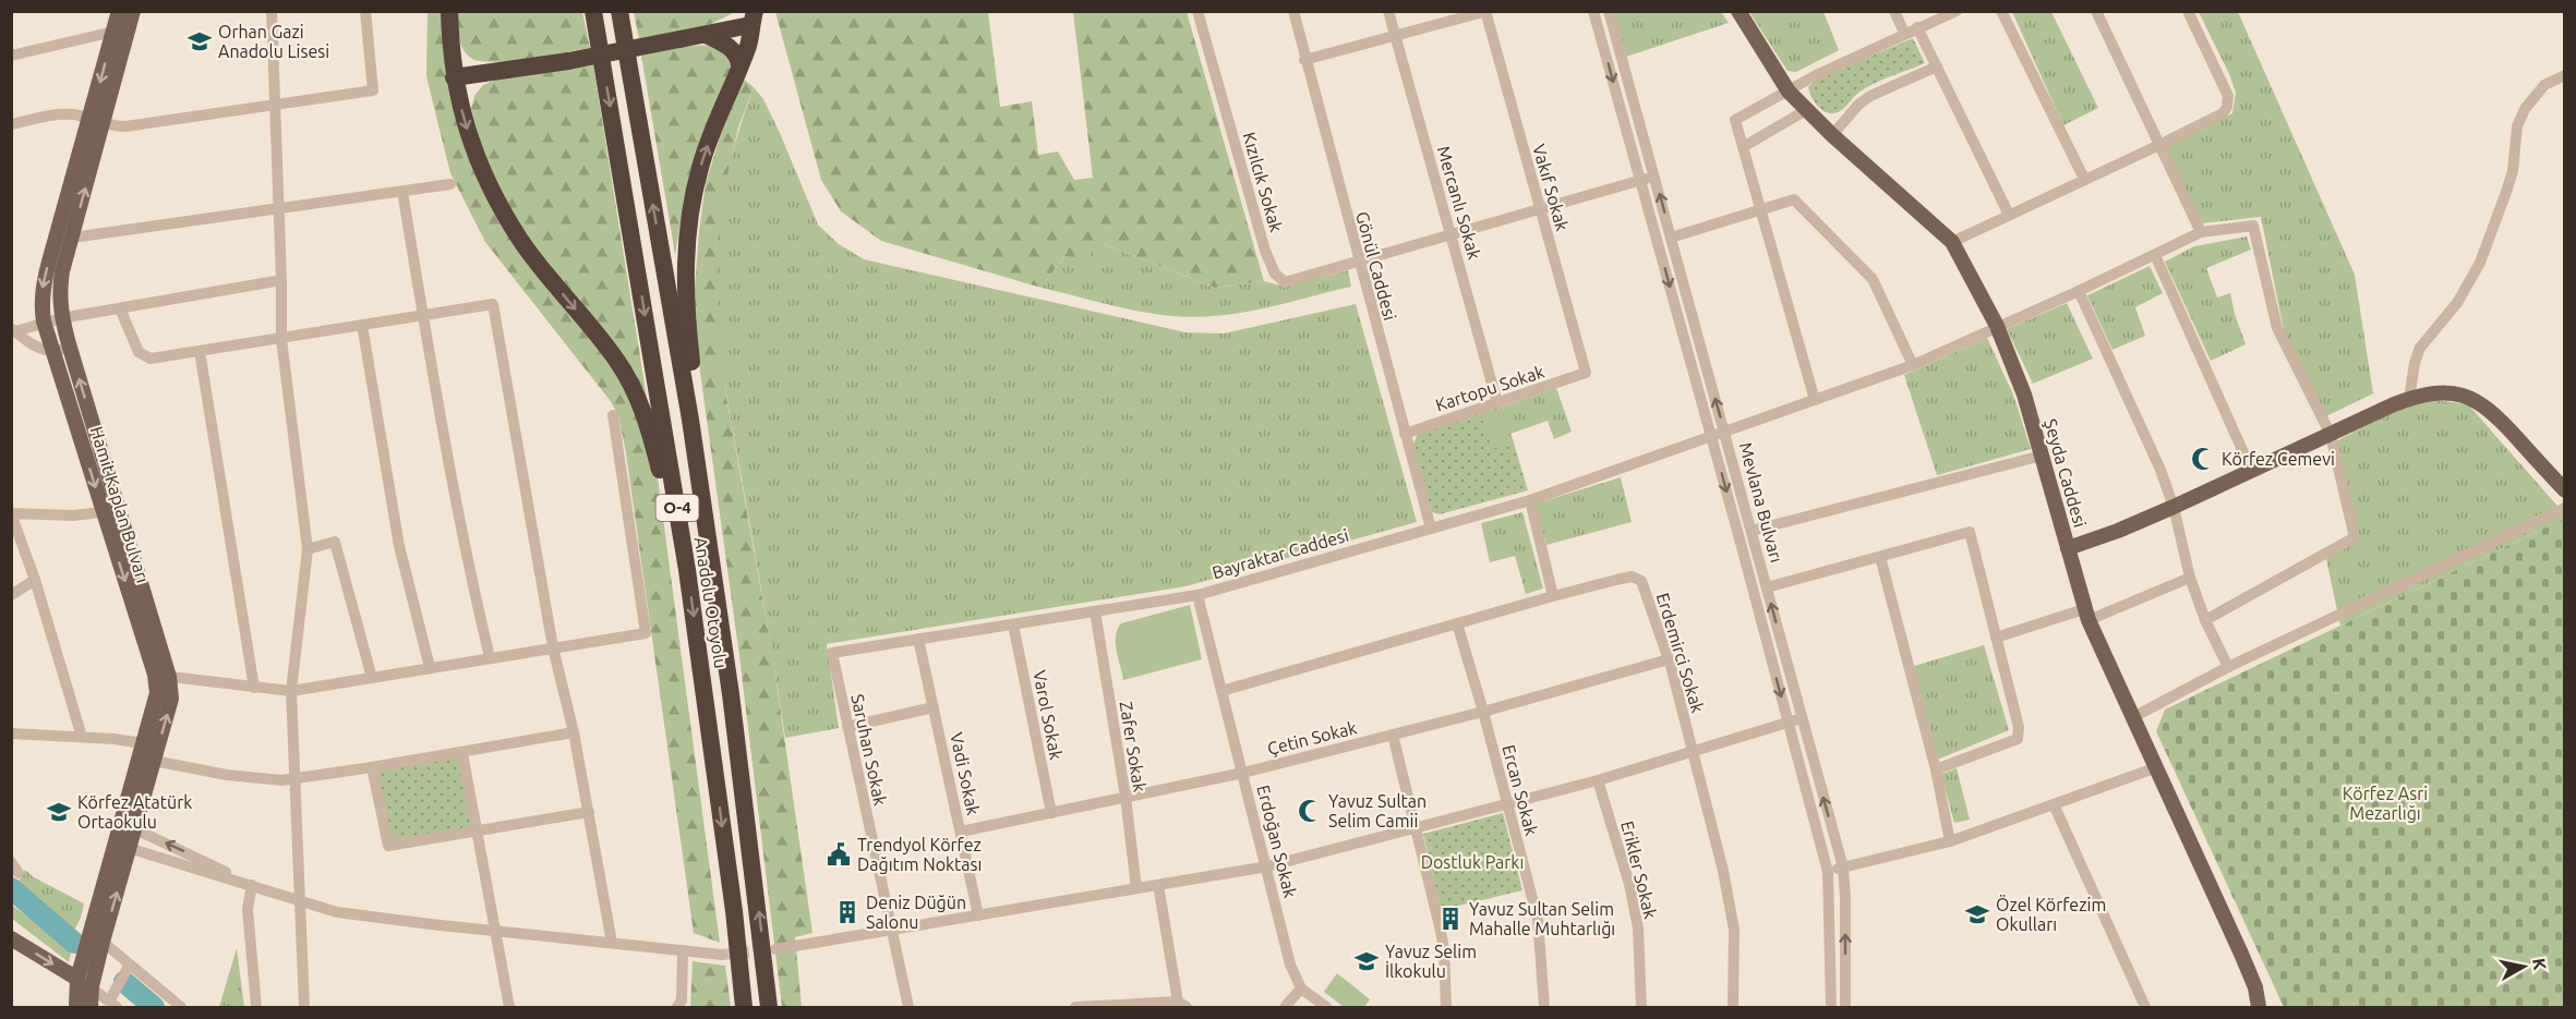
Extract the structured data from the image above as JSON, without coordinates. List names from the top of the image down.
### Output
{
  "streets": {
    "highway": ["O-4", "Anadolu Otoyolu"],
    "main road": ["Şeyda Caddesi", "Hamit Kaplan Bulvarı"],
    "street": [
      "Kızılcık Sokak",
      "Vakıf Sokak",
      "Mercanlı Sokak",
      "Gönül Caddesi",
      "Kartopu Sokak",
      "Mevlana Bulvarı",
      "Bayraktar Caddesi",
      "Erdemirci Sokak",
      "Varol Sokak",
      "Çetin Sokak",
      "Zafer Sokak",
      "Saruhan Sokak",
      "Vadi Sokak",
      "Ercan Sokak",
      "Erdoğan Sokak",
      "Erikler Sokak"
    ]
  },
  "crossings": [
    ["Kızılcık Sokak", "Vakıf Sokak"],
    ["Kızılcık Sokak", "Mercanlı Sokak"],
    ["Kızılcık Sokak", "Gönül Caddesi"],
    ["Kızılcık Sokak", "Mevlana Bulvarı"],
    ["Vakıf Sokak", "Kartopu Sokak"],
    ["Mercanlı Sokak", "Kartopu Sokak"],
    ["Gönül Caddesi", "Kartopu Sokak"],
    ["Gönül Caddesi", "Bayraktar Caddesi"],
    ["Şeyda Caddesi", "Bayraktar Caddesi"],
    ["Mevlana Bulvarı", "Bayraktar Caddesi"],
    ["Bayraktar Caddesi", "Varol Sokak"],
    ["Bayraktar Caddesi", "Zafer Sokak"],
    ["Bayraktar Caddesi", "Saruhan Sokak"],
    ["Bayraktar Caddesi", "Vadi Sokak"],
    ["Bayraktar Caddesi", "Erdoğan Sokak"],
    ["Erdemirci Sokak", "Çetin Sokak"],
    ["Erdemirci Sokak", "Ercan Sokak"],
    ["Erdemirci Sokak", "Erdoğan Sokak"],
    ["Varol Sokak", "Çetin Sokak"],
    ["Çetin Sokak", "Zafer Sokak"],
    ["Çetin Sokak", "Vadi Sokak"],
    ["Çetin Sokak", "Ercan Sokak"],
    ["Çetin Sokak", "Erdoğan Sokak"]
  ],
  "parks": ["Körfez Asri Mezarlığı", "Dostluk Parkı"],
  "places": {
    "school or university": [
      "Orhan Gazi Anadolu Lisesi",
      "Körfez Atatürk Ortaokulu",
      "Özel Körfezim Okulları",
      "Yavuz Selim İlkokulu"
    ],
    "mosque": ["Körfez Cemevi", "Yavuz Sultan Selim Camii"],
    "public building": ["Trendyol Körfez Dağıtım Noktası"],
    "building": ["Deniz Düğün Salonu", "Yavuz Sultan Selim Mahalle Muhtarlığı"]
  },
  "north": "right"
}
